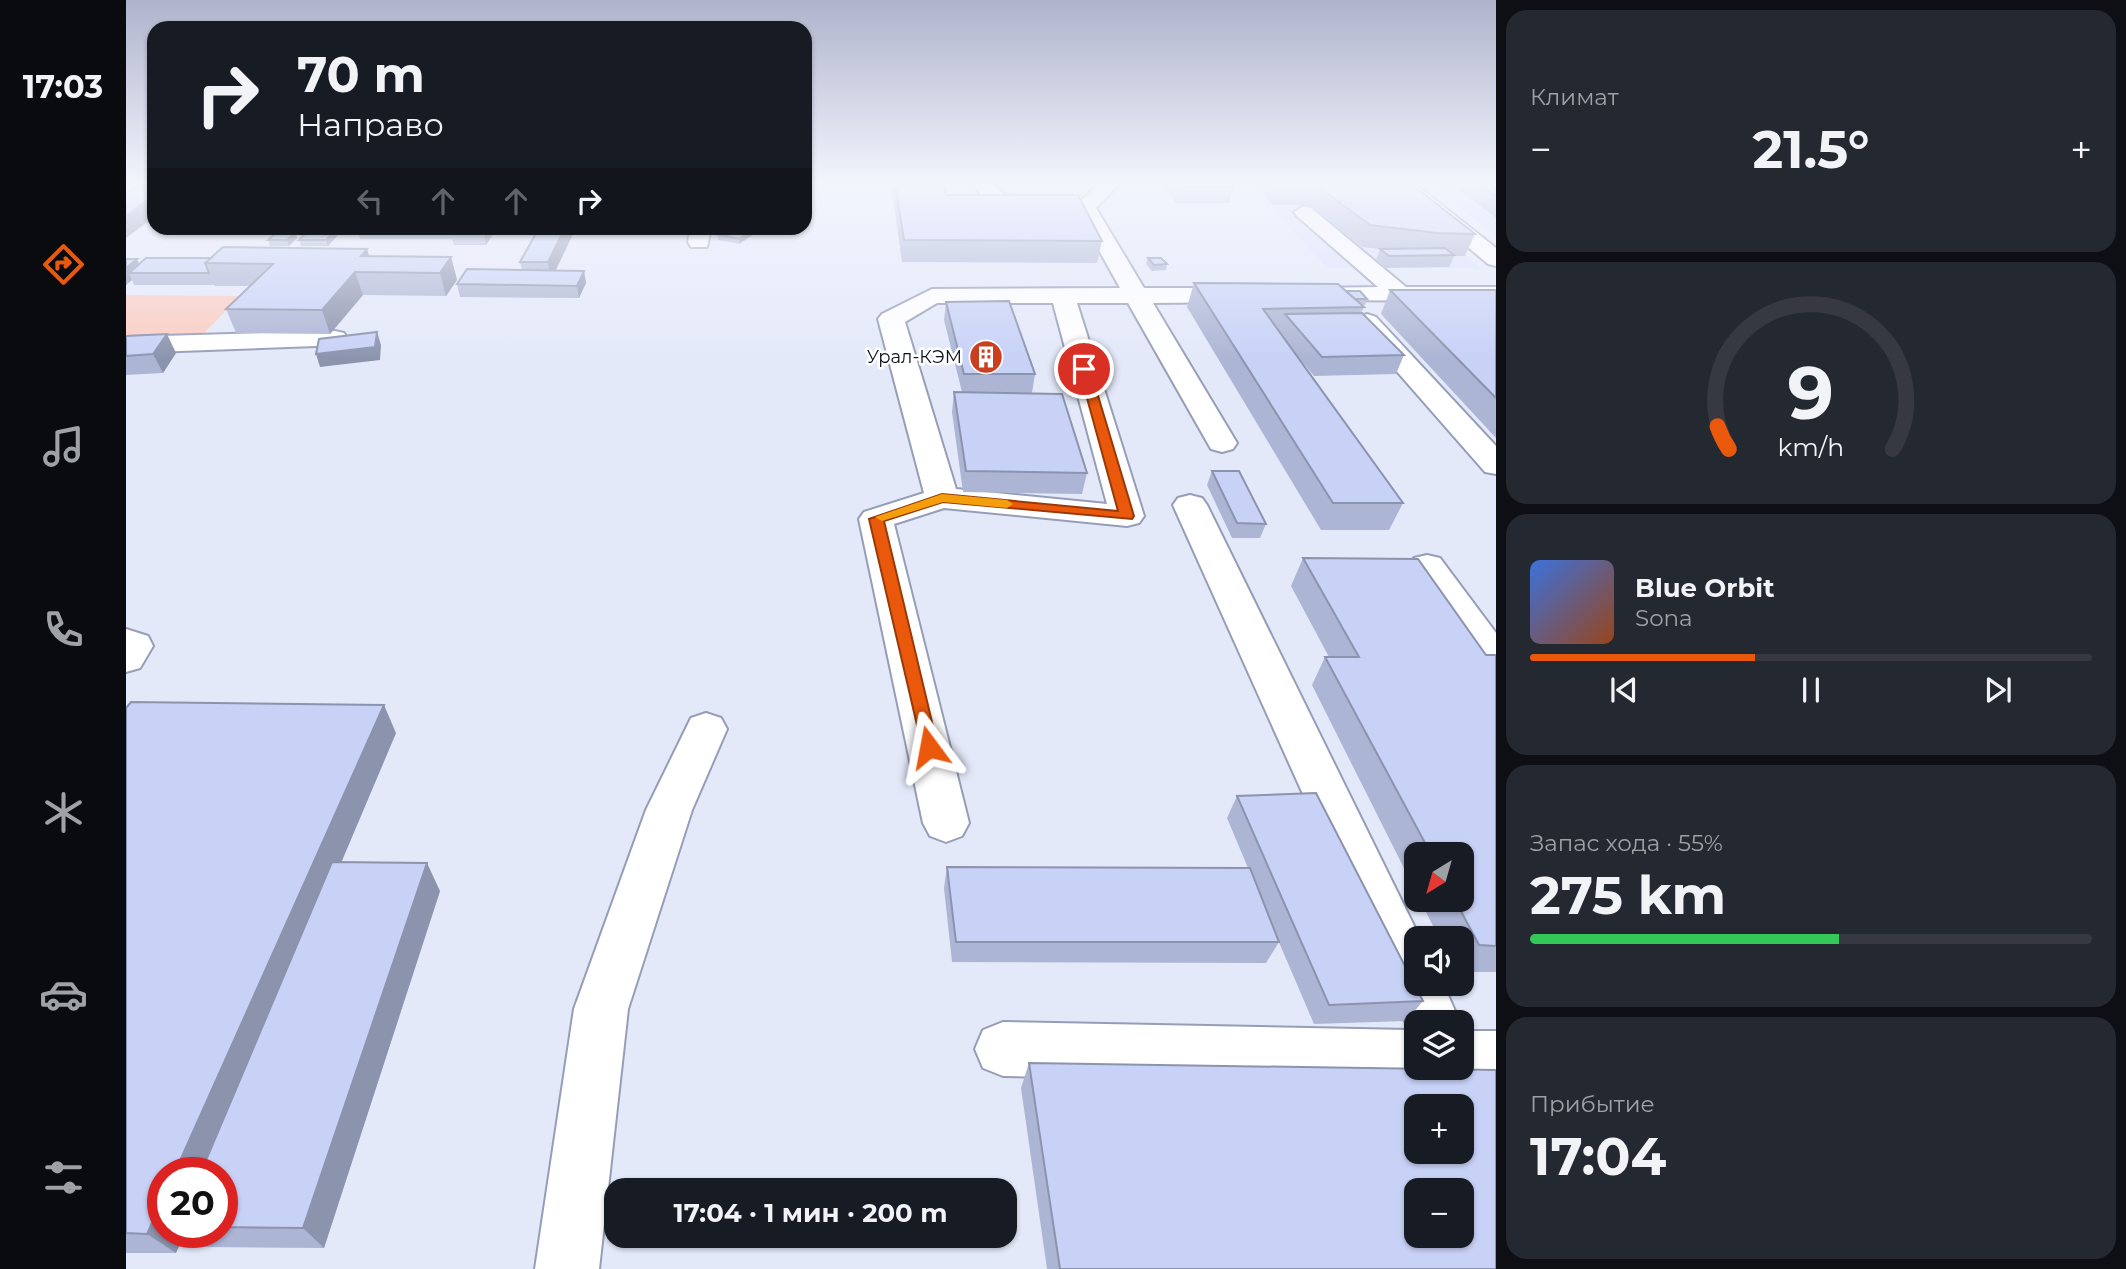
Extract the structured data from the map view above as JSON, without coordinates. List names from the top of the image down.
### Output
{
  "places": {
    "building": ["Урал-КЭМ"]
  },
  "north": "bottom left",
  "page": {
    "tabs": "17:03",
    "tile": [
      "Климат",
      ["Запас хода · 55%", "275 km"],
      ["Прибытие", "17:04"]
    ],
    "turn": ["70 m", "Направо"],
    "heat": ["−", "21.5°", "+"],
    "song": ["Blue Orbit", "Sona"],
    "map_buttons": ["+", "−"],
    "limit": "20",
    "trip": "17:04 · 1 мин · 200 m",
    "gauge": ["9", "km/h"]
  }
}
